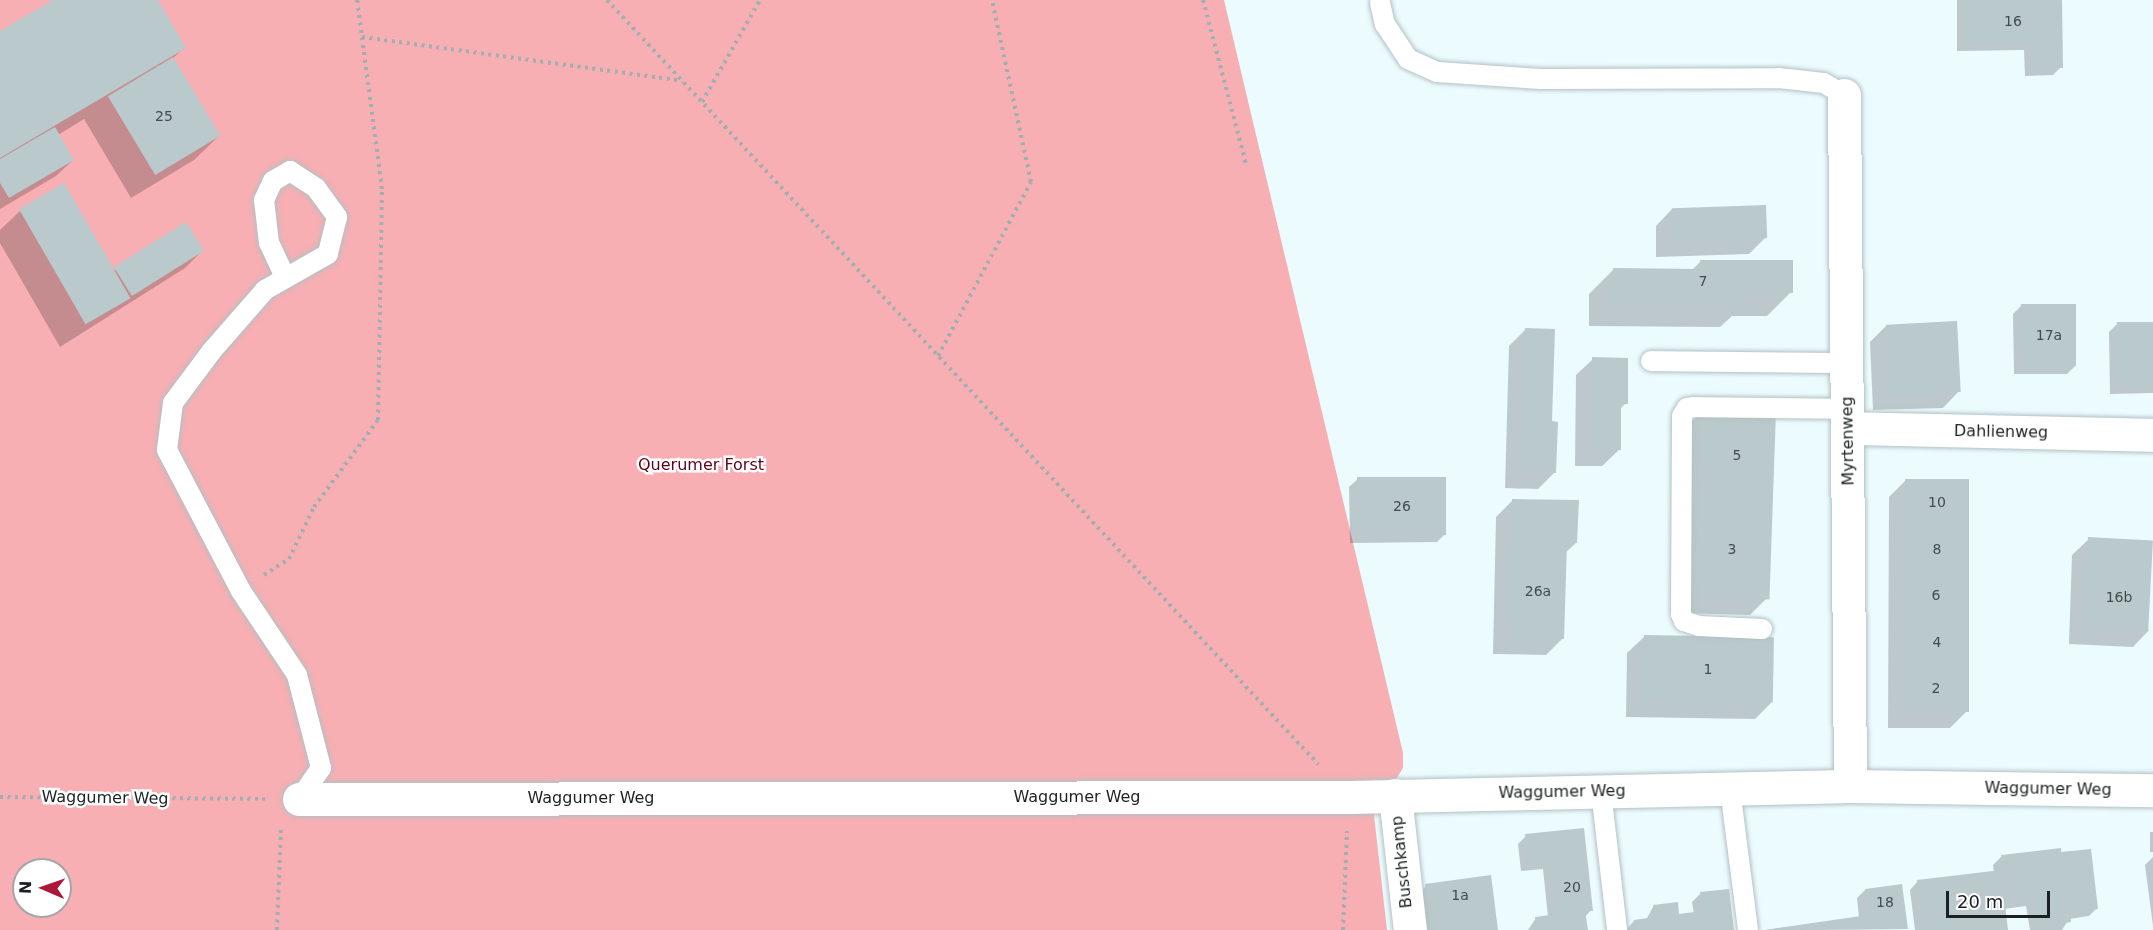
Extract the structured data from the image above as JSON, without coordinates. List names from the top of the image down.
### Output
{
  "streets": {
    "street": [
      "Dahlienweg",
      "Myrtenweg",
      "Waggumer Weg",
      "Buschkamp"
    ]
  },
  "crossings": [
    ["Dahlienweg", "Myrtenweg"],
    ["Myrtenweg", "Waggumer Weg"],
    ["Waggumer Weg", "Buschkamp"]
  ],
  "parks": ["Querumer Forst"],
  "house_numbers": [
    "16",
    "25",
    "7",
    "17a",
    "5",
    "10",
    "26",
    "3",
    "8",
    "26a",
    "6",
    "16b",
    "4",
    "1",
    "2",
    "20",
    "1a",
    "18"
  ],
  "scale_bar": "20 m",
  "north": "left"
}
